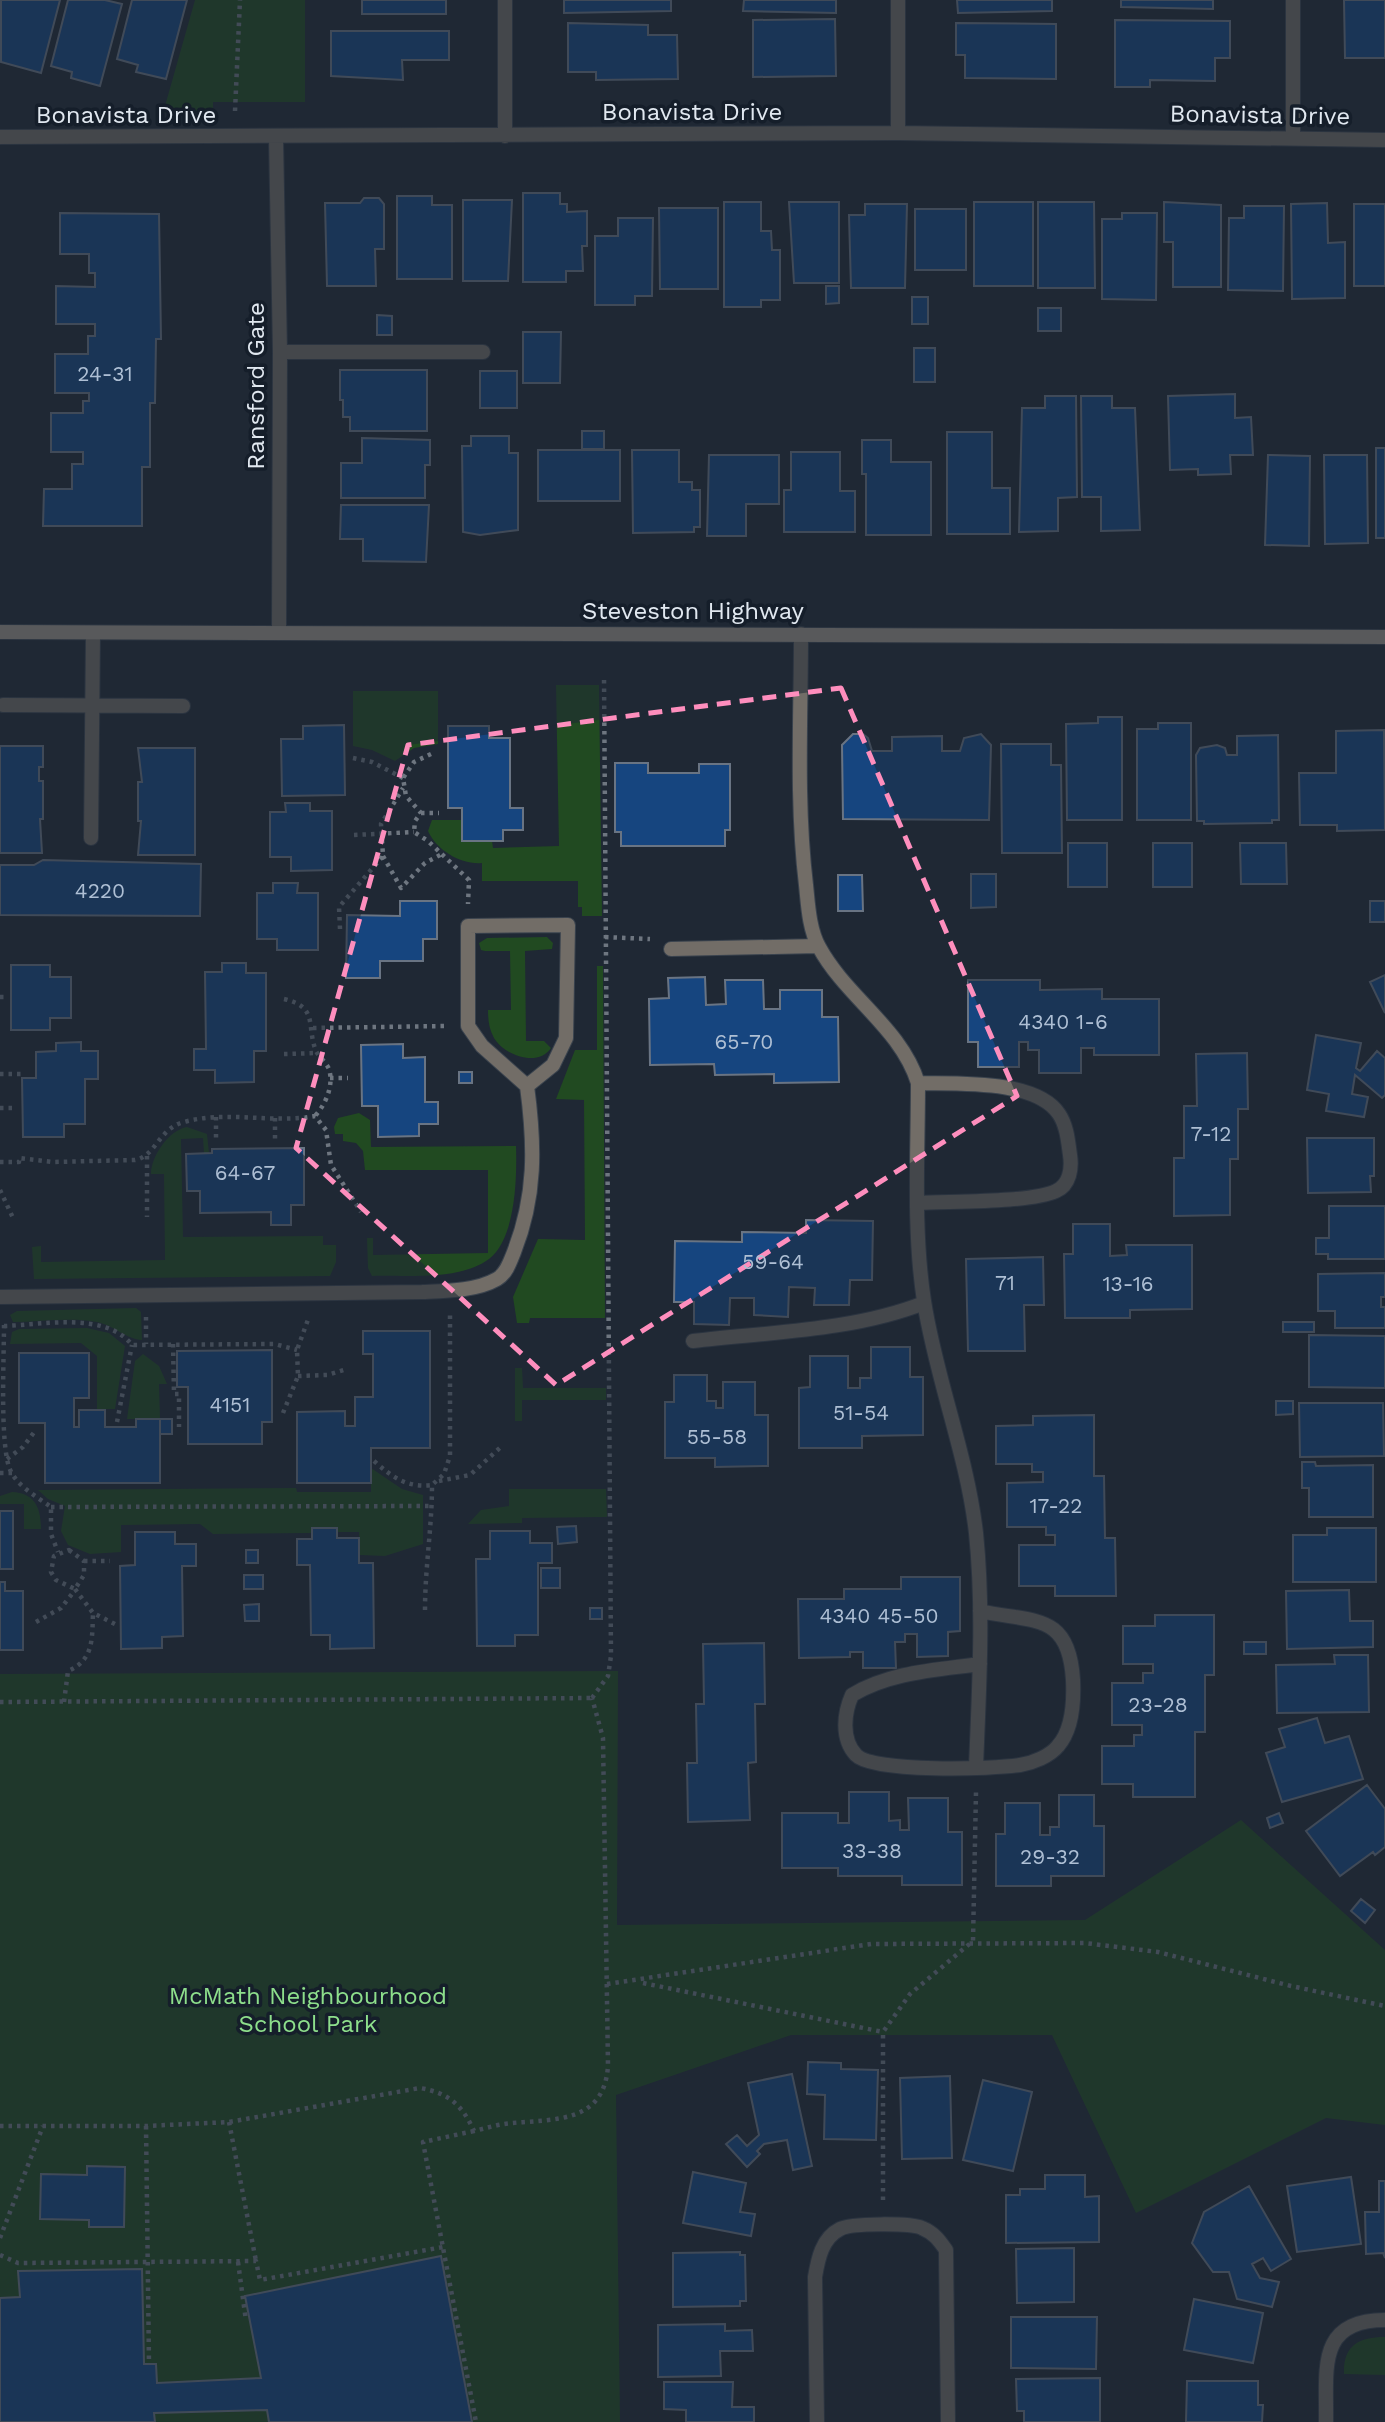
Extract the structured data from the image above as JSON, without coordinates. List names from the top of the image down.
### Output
{
  "streets": {
    "main road": ["Steveston Highway"],
    "street": ["Bonavista Drive", "Ransford Gate"]
  },
  "crossings": [
    ["Bonavista Drive", "Ransford Gate"],
    ["Ransford Gate", "Steveston Highway"]
  ],
  "parks": ["McMath Neighbourhood School Park"],
  "house_numbers": [
    "24-31",
    "4220",
    "4340 1-6",
    "65-70",
    "7-12",
    "64-67",
    "59-64",
    "71",
    "13-16",
    "4151",
    "51-54",
    "55-58",
    "17-22",
    "4340 45-50",
    "23-28",
    "33-38",
    "29-32"
  ]
}
